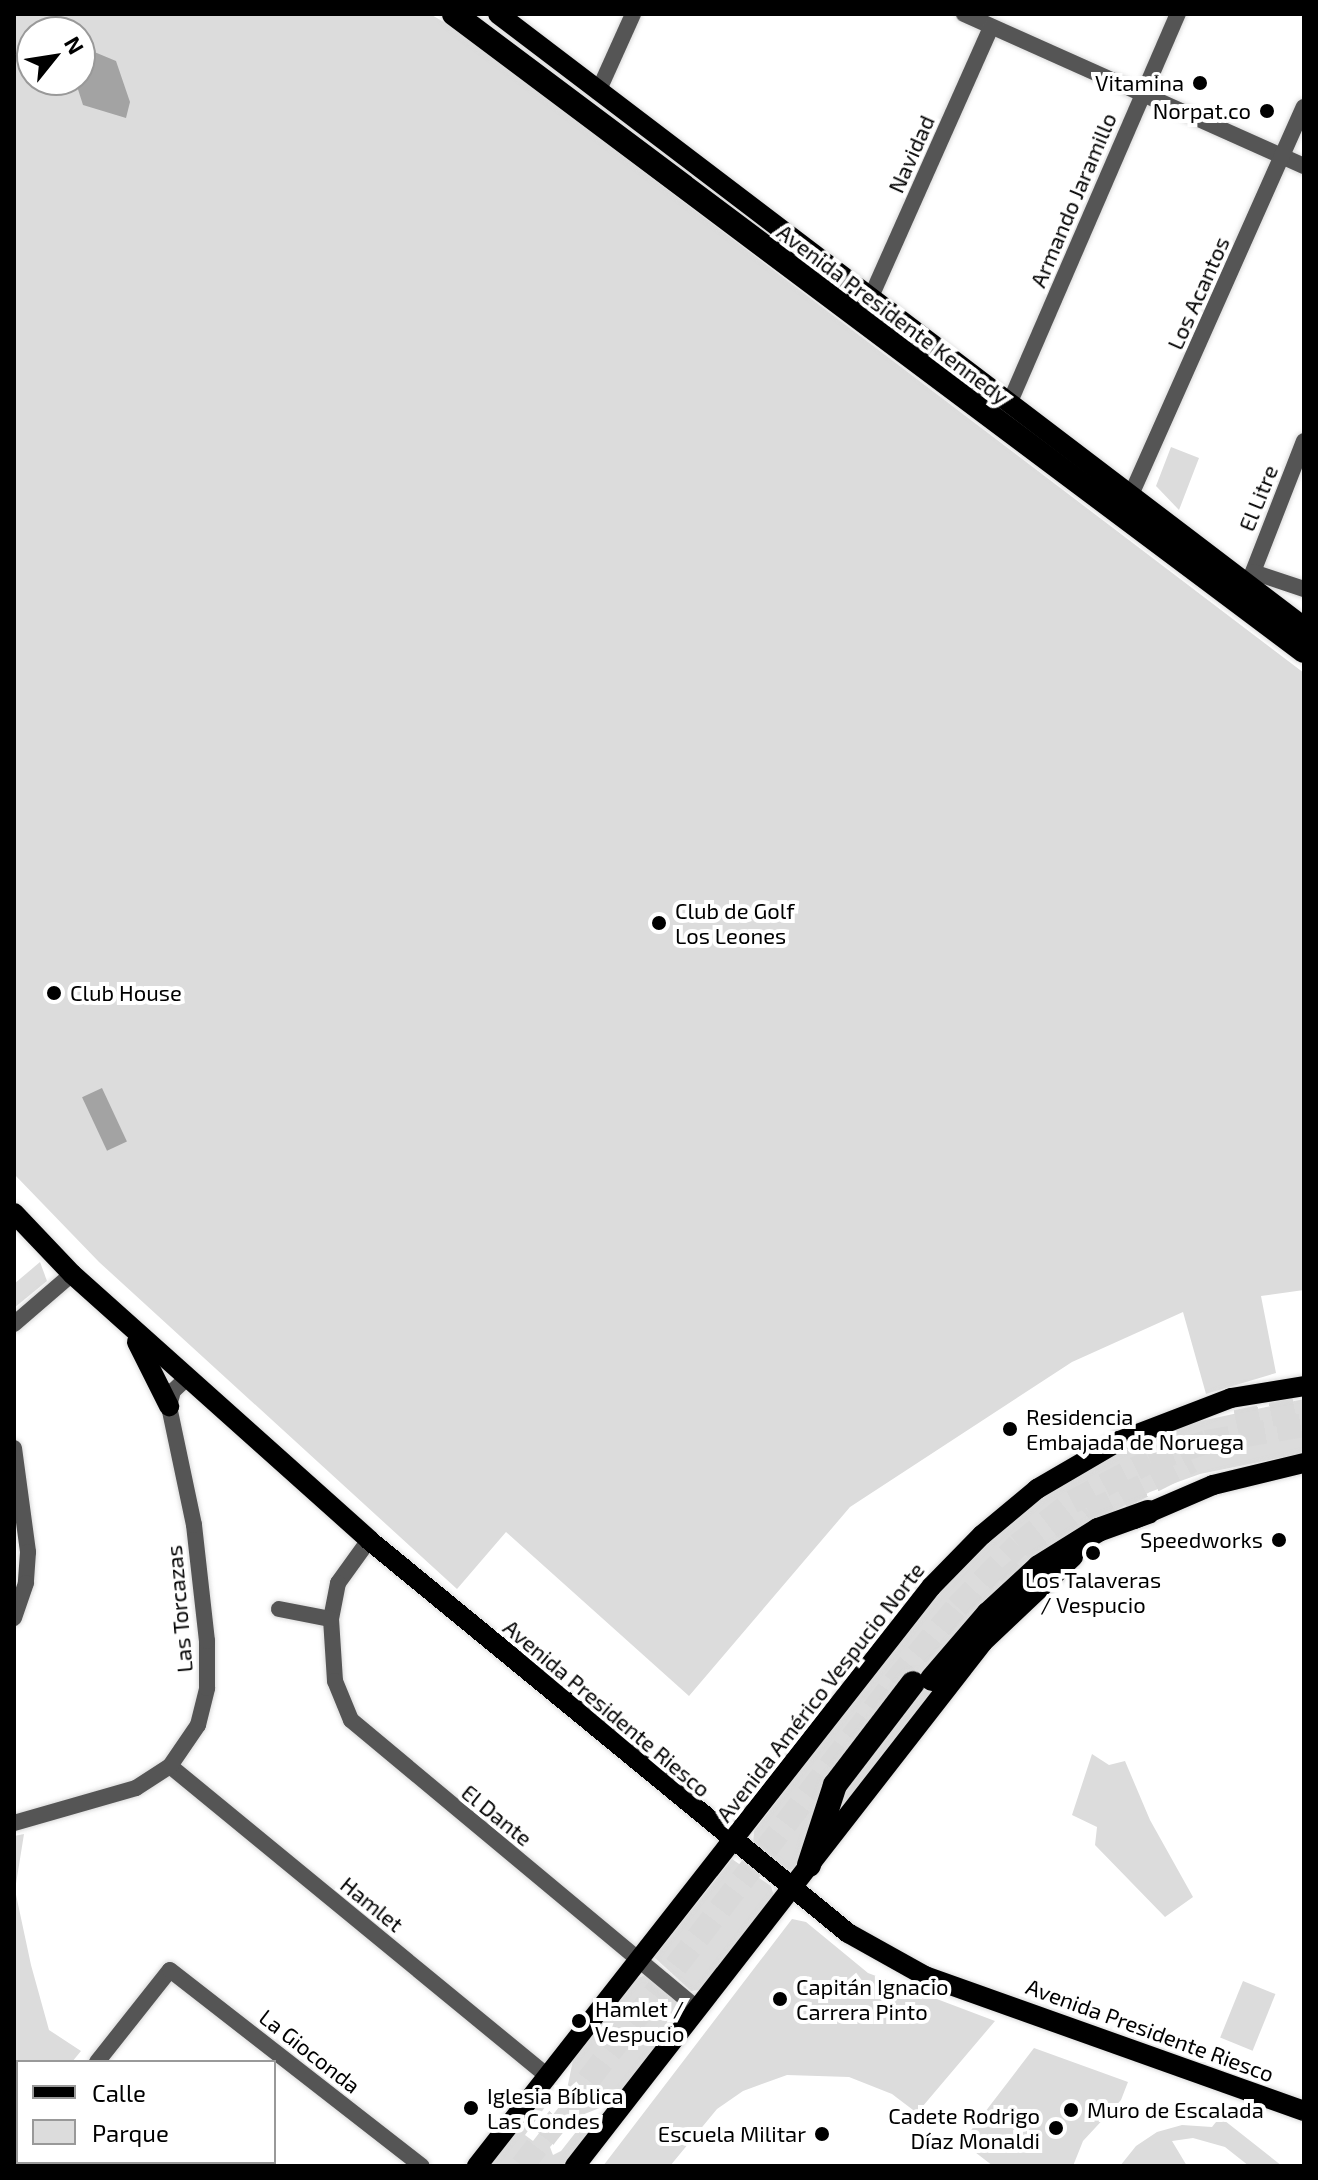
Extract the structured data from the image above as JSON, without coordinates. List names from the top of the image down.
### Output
{
  "streets": {
    "highway": ["Avenida Presidente Kennedy"],
    "main road": ["Avenida Américo Vespucio Norte", "Avenida Presidente Riesco"],
    "street": [
      "Navidad",
      "Armando Jaramillo",
      "Los Acantos",
      "El Litre",
      "Las Torcazas",
      "El Dante",
      "Hamlet",
      "La Gioconda"
    ]
  },
  "crossings": [
    ["Las Torcazas", "Hamlet"],
    ["Avenida Américo Vespucio Norte", "Avenida Presidente Riesco"],
    ["Avenida Américo Vespucio Norte", "El Dante"],
    ["Avenida Américo Vespucio Norte", "Hamlet"],
    ["Avenida Presidente Riesco", "El Dante"]
  ],
  "places": [
    "Vitamina",
    "Norpat.co",
    "Club de Golf Los Leones",
    "Club House",
    "Residencia Embajada de Noruega",
    "Speedworks",
    "Los Talaveras / Vespucio",
    "Capitán Ignacio Carrera Pinto",
    "Hamlet / Vespucio",
    "Iglesia Bíblica Las Condes",
    "Muro de Escalada",
    "Cadete Rodrigo Díaz Monaldi",
    "Escuela Militar"
  ],
  "legend": ["Calle", "Parque"],
  "north": "top right"
}
